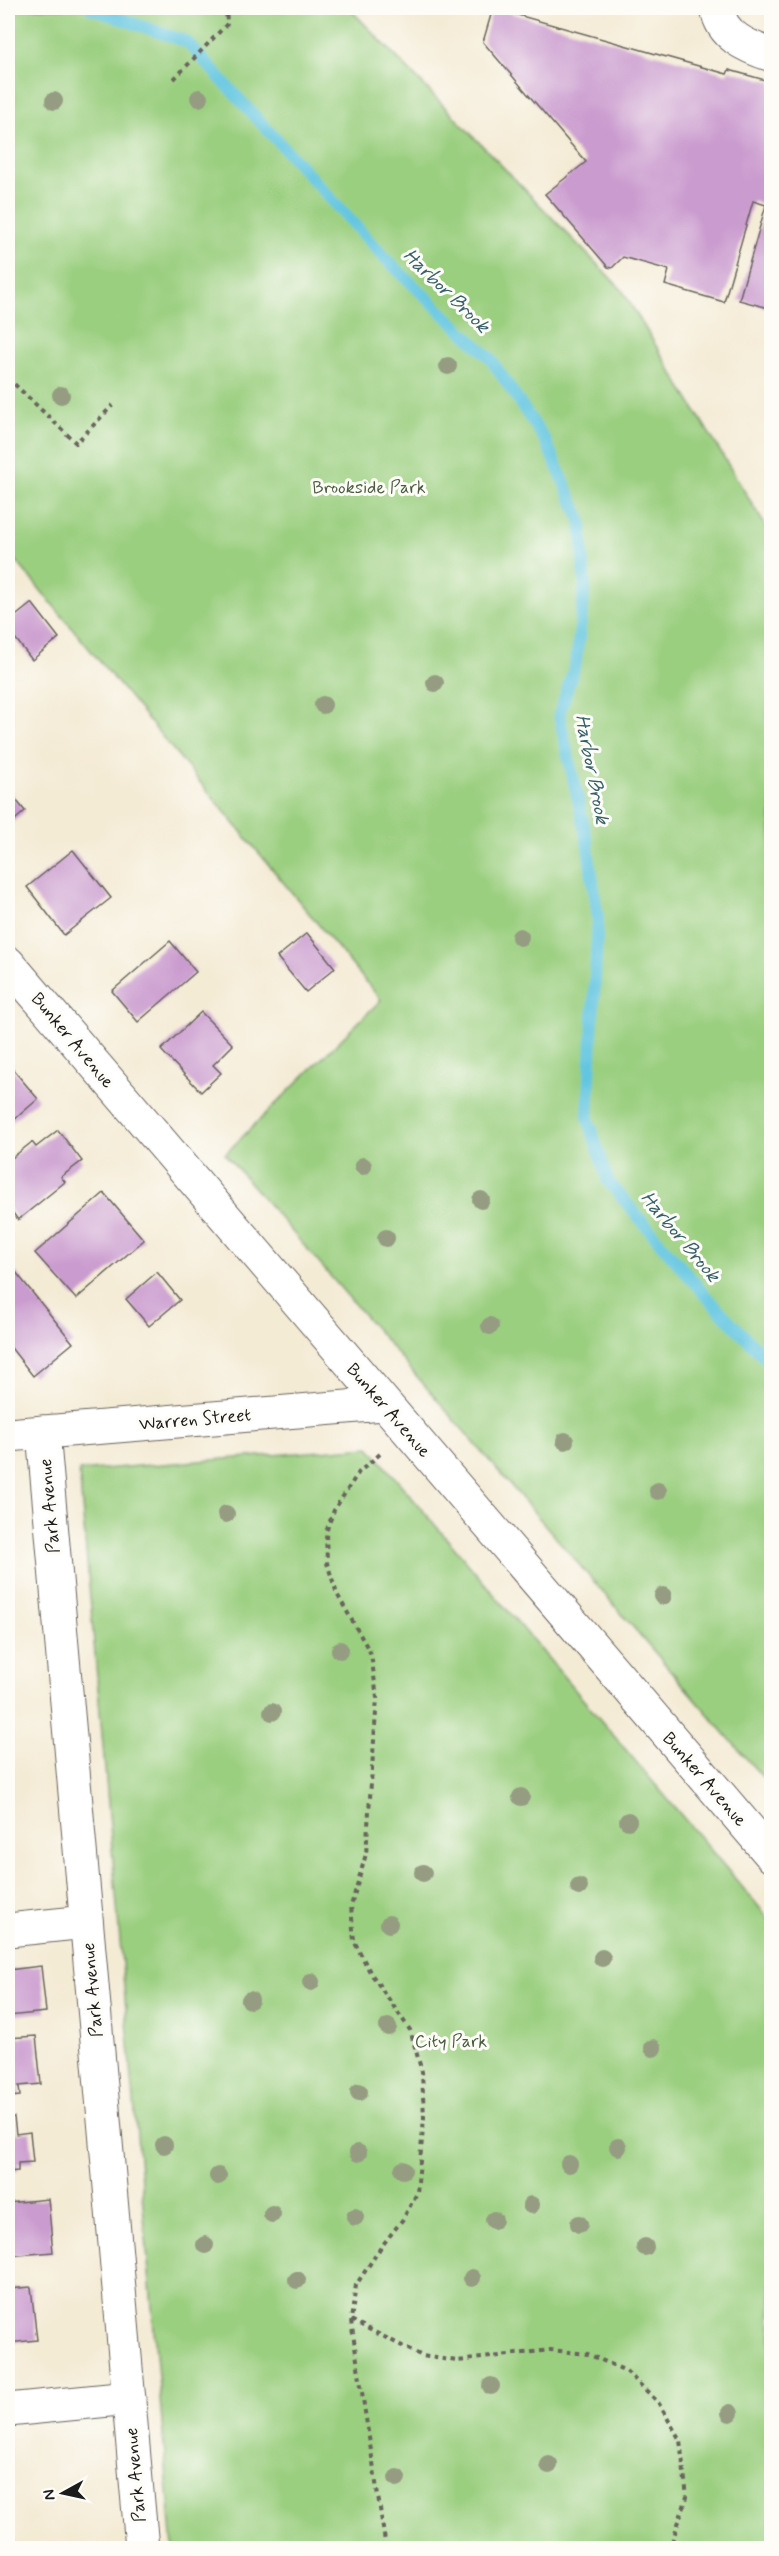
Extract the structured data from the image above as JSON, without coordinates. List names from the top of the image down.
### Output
{
  "streets": {
    "street": ["Bunker Avenue", "Warren Street", "Park Avenue"]
  },
  "crossings": [
    ["Bunker Avenue", "Warren Street"],
    ["Warren Street", "Park Avenue"]
  ],
  "water": ["Harbor Brook"],
  "parks": ["Brookside Park", "City Park"],
  "north": "left"
}
